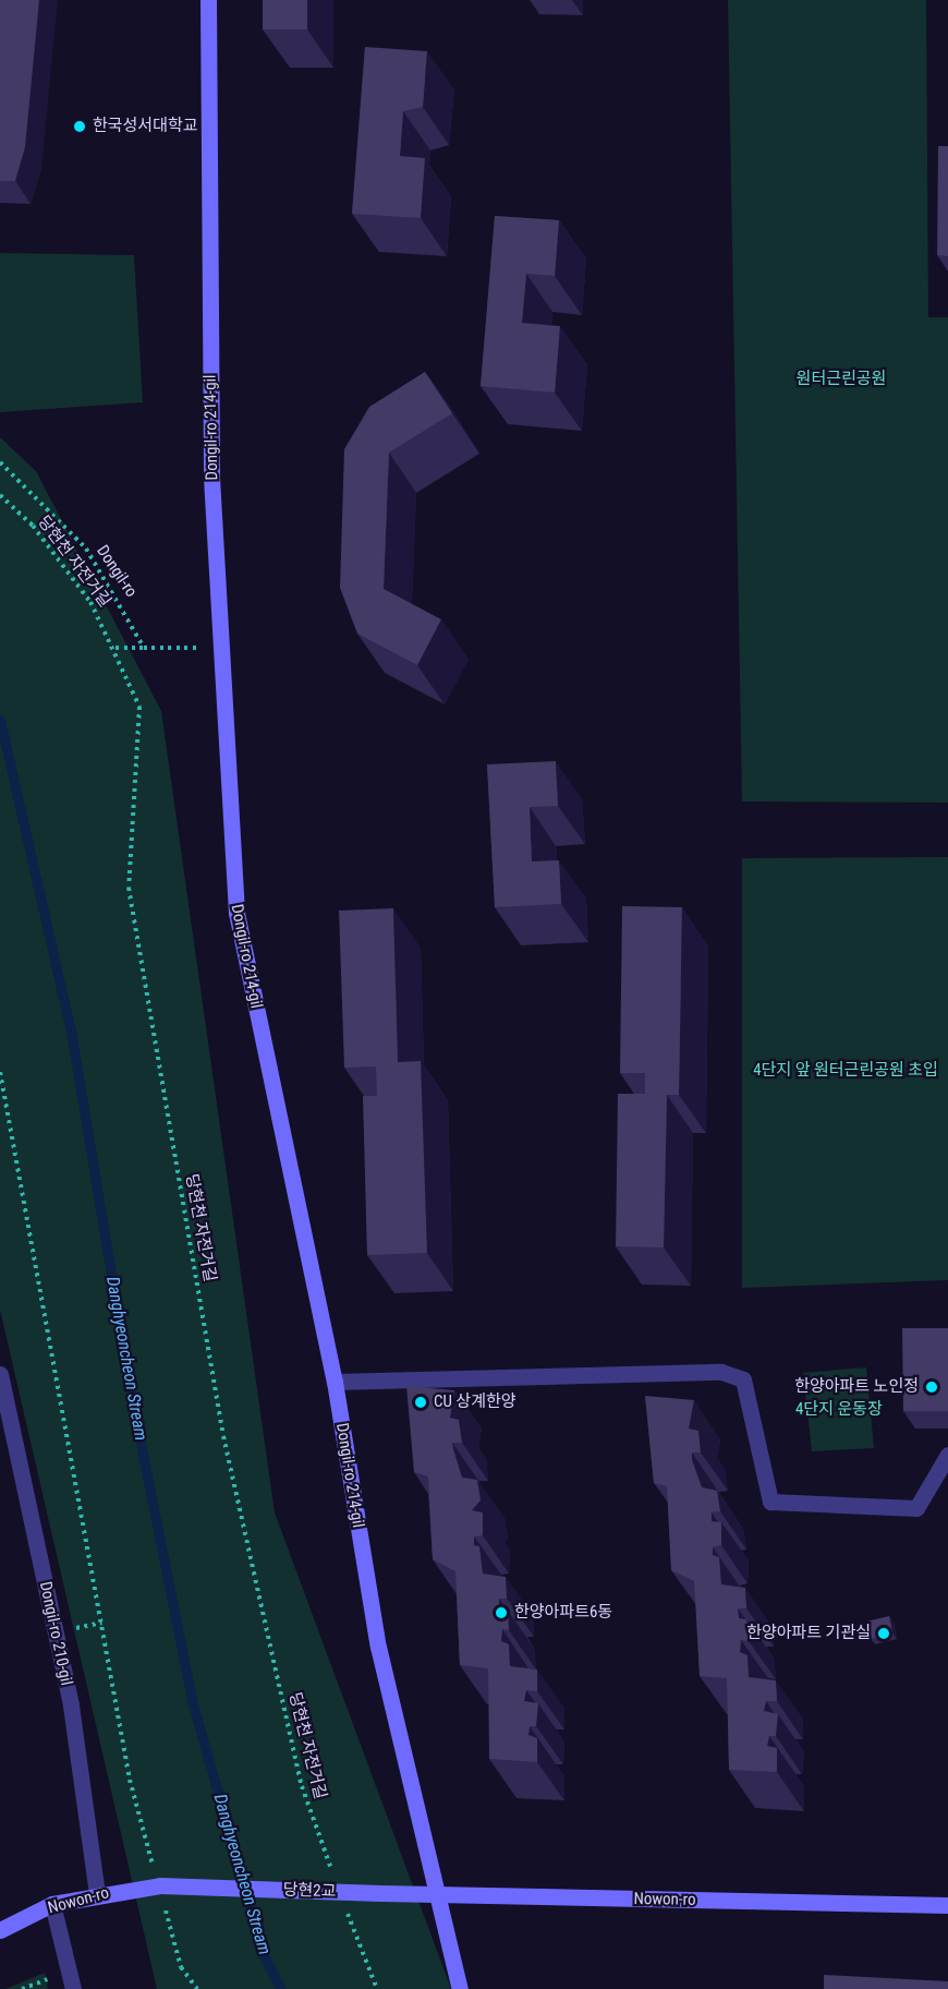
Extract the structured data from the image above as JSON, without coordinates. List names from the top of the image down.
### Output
{
  "streets": {
    "main road": ["Dongil-ro 214-gil", "당현2교", "Nowon-ro"],
    "street": ["Dongil-ro 210-gil"],
    "path": ["당현천 자전거길", "Dongil-ro"]
  },
  "crossings": [
    ["Dongil-ro 214-gil", "Nowon-ro"],
    ["Dongil-ro 210-gil", "Nowon-ro"],
    ["당현2교", "Nowon-ro"]
  ],
  "water": ["Danghyeoncheon Stream"],
  "parks": ["원터근린공원", "4단지 앞 원터근린공원 초입", "4단지 운동장"],
  "places": [
    "한국성서대학교",
    "한양아파트 노인정",
    "CU 상계한양",
    "한양아파트6동",
    "한양아파트 기관실"
  ]
}
